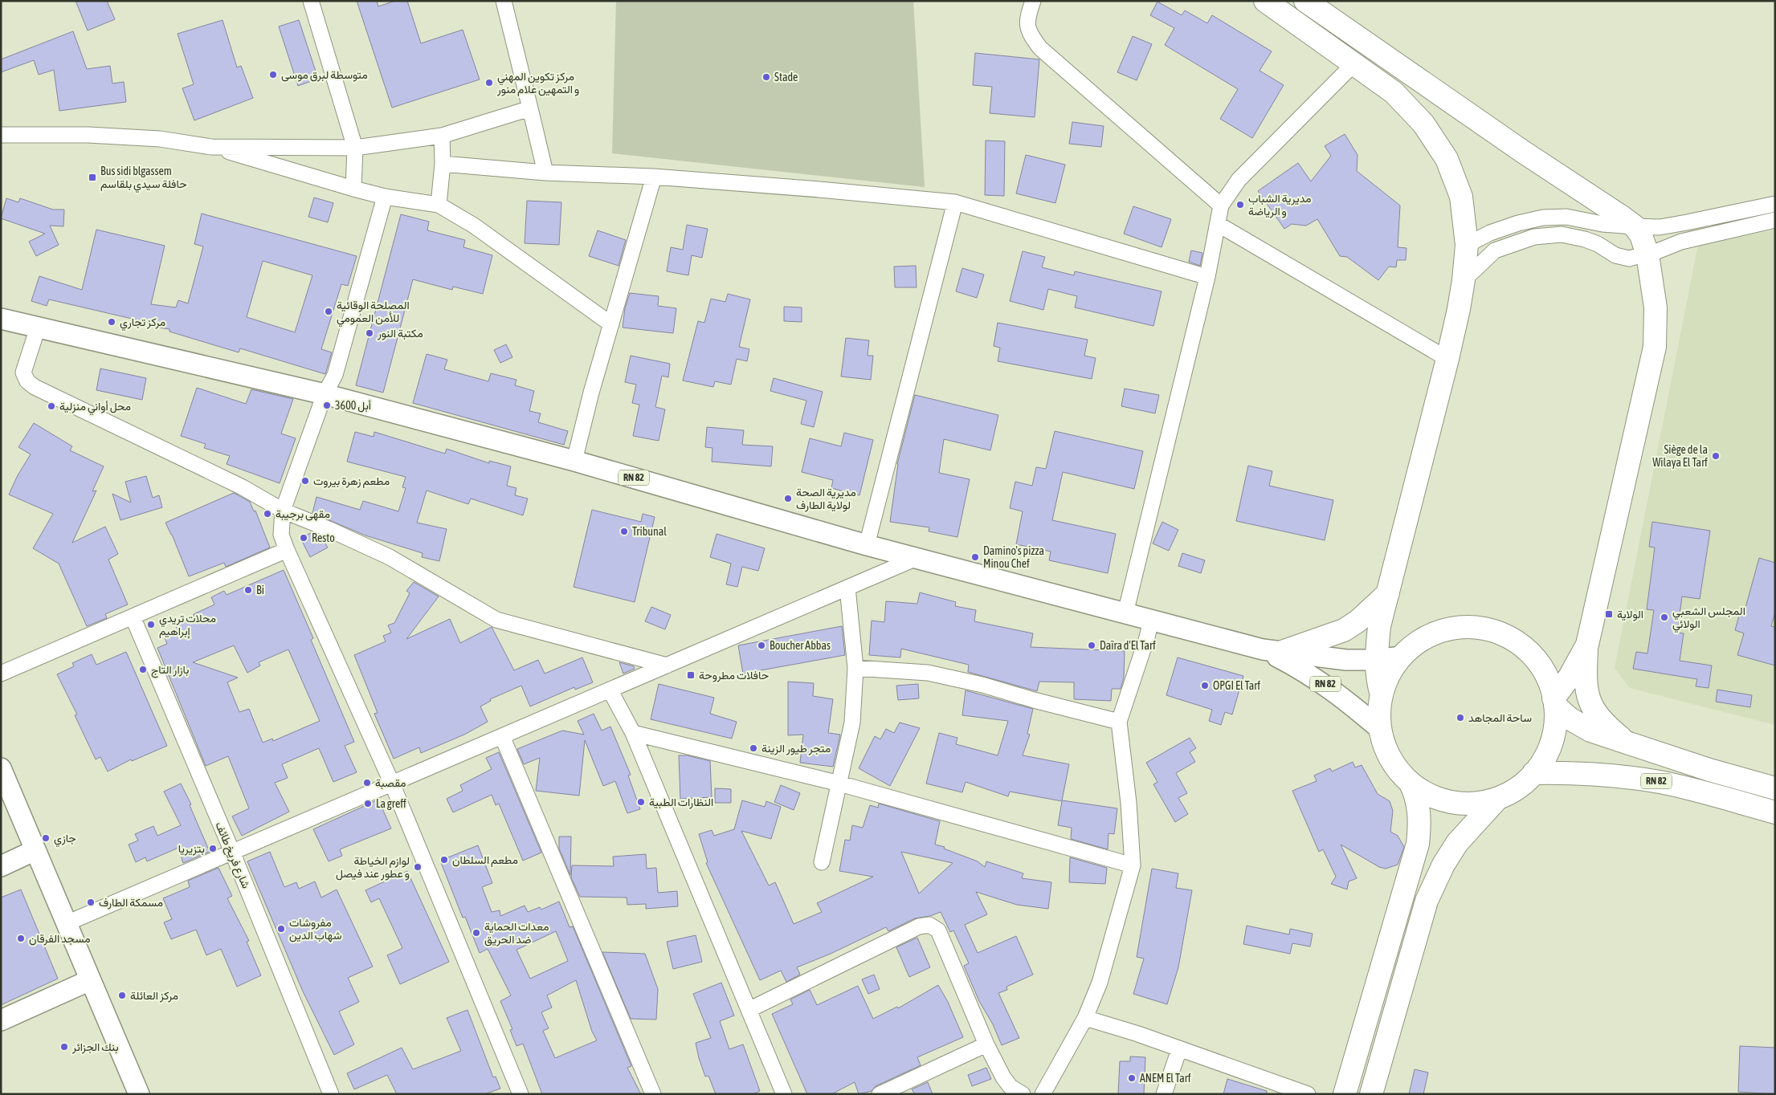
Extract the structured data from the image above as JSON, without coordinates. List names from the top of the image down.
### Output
{
  "streets": {
    "highway": ["RN 82"],
    "street": ["شارع فريخ طائف"]
  },
  "places": {
    "other": [
      "متوسطة لبرق موسى",
      "Stade",
      "مركز تكوين المهني و التمهين علام منور",
      "مديرية الشباب و الرياضة",
      "المصلحة الوقائية للأمن العمومي",
      "مركز تجاري",
      "مكتبة النور",
      "أبل 3600",
      "محل أواني منزلية",
      "Siège de la Wilaya El Tarf",
      "مطعم زهرة بيروت",
      "مديرية الصحة لولاية الطارف",
      "مقهى برجيبة",
      "Tribunal",
      "Resto",
      "Damino's pizza Minou Chef",
      "Bi",
      "المجلس الشعبي الولائي",
      "محلات تريدي إبراهيم",
      "Boucher Abbas",
      "Daïra d'El Tarf",
      "بازار التاج",
      "OPGI El Tarf",
      "ساحة المجاهد",
      "متجر طيور الزينة",
      "مقصبة",
      "النظارات الطبية",
      "La greff",
      "جازي",
      "بتزيريا",
      "مطعم السلطان",
      "لوازم الخياطة و عطور عند فيصل",
      "مسمكة الطارف",
      "مفروشات شهاب الدين",
      "معدات الحماية ضد الحريق",
      "مسجد الفرقان",
      "مركز العائلة",
      "بنك الجزائر",
      "ANEM El Tarf"
    ],
    "transit": ["Bus sidi blgassem حافلة سيدي بلقاسم", "الولاية", "حافلات مطروحة"]
  }
}
